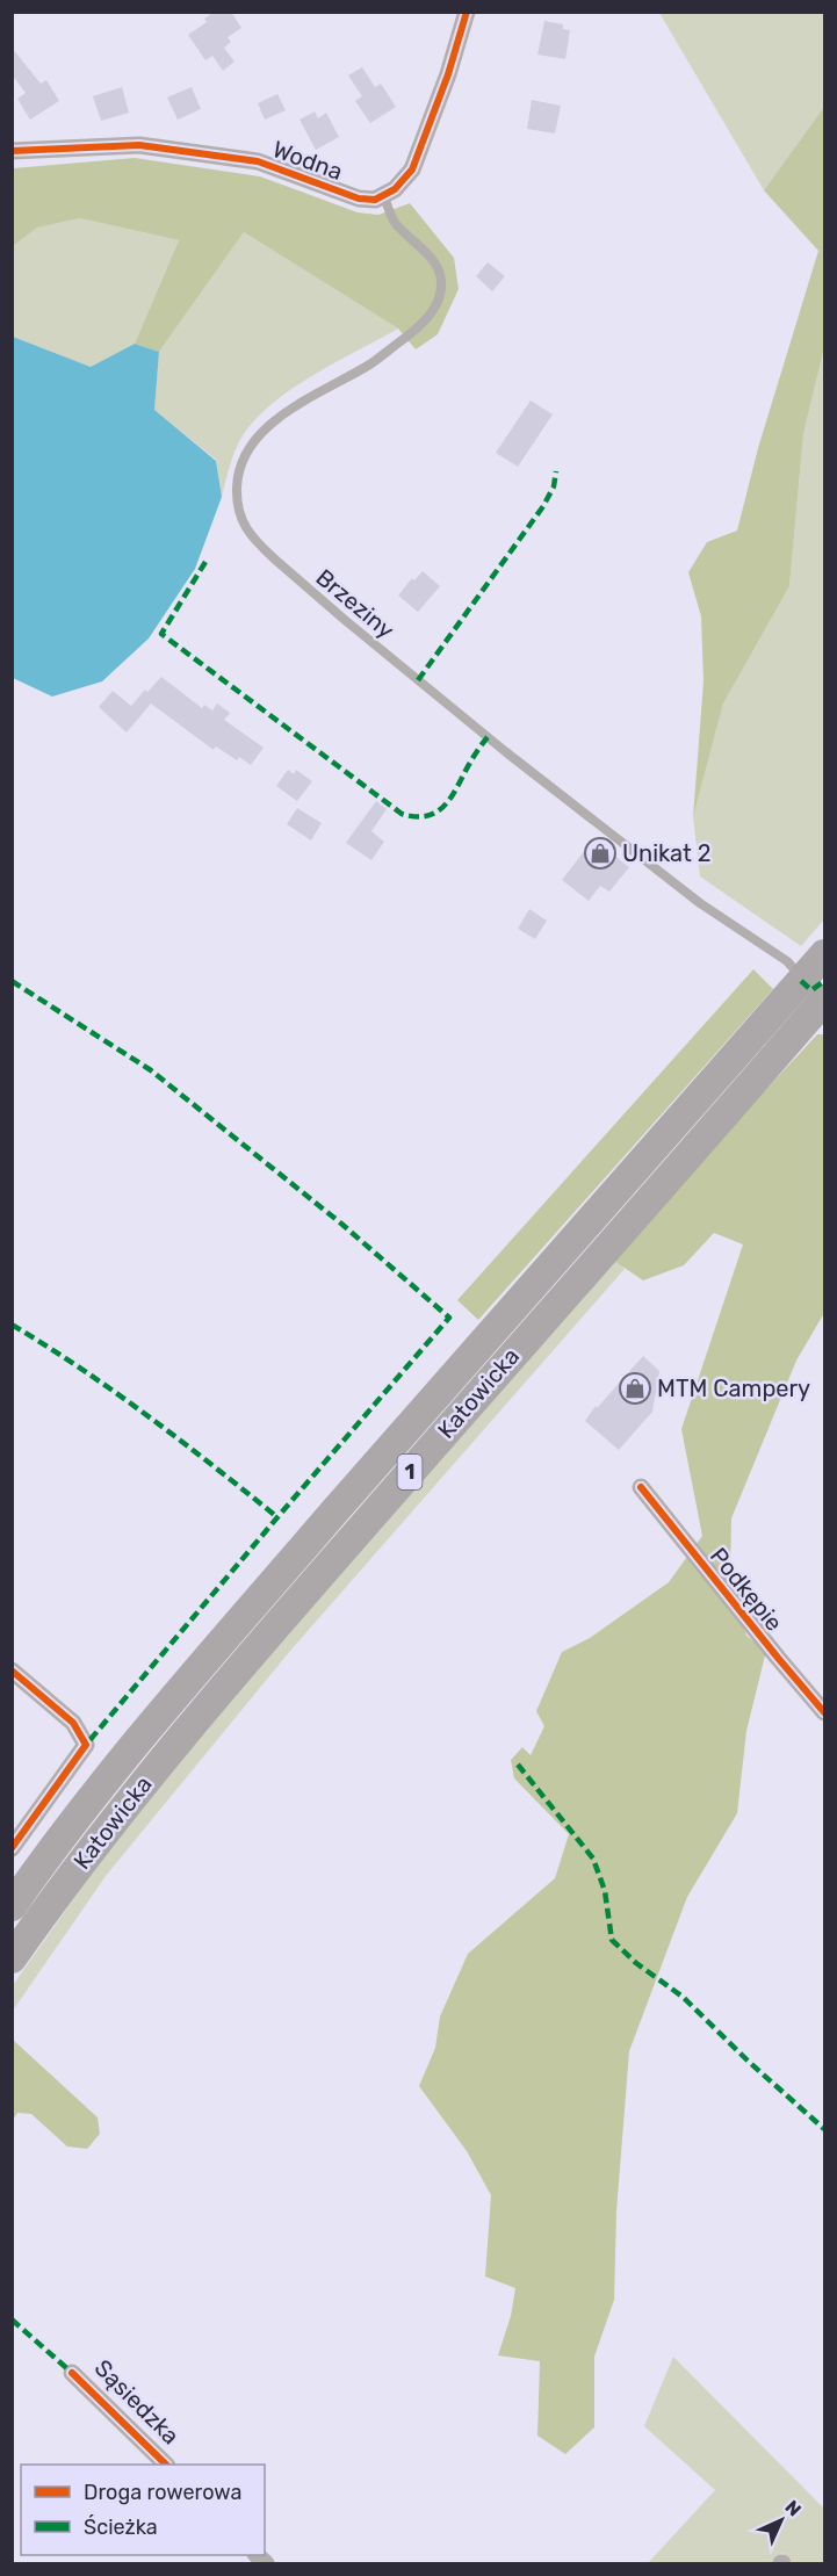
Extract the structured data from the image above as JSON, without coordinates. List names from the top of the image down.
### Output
{
  "streets": {
    "main road": ["Katowicka", "1"],
    "street": ["Wodna", "Podkępie", "Sąsiedzka"],
    "lane": ["Brzeziny"]
  },
  "crossings": [
    ["Wodna", "Brzeziny"],
    ["Brzeziny", "Katowicka"]
  ],
  "places": {
    "shop": ["Unikat 2", "MTM Campery"]
  },
  "legend": ["Droga rowerowa", "Ścieżka"],
  "north": "top right"
}
